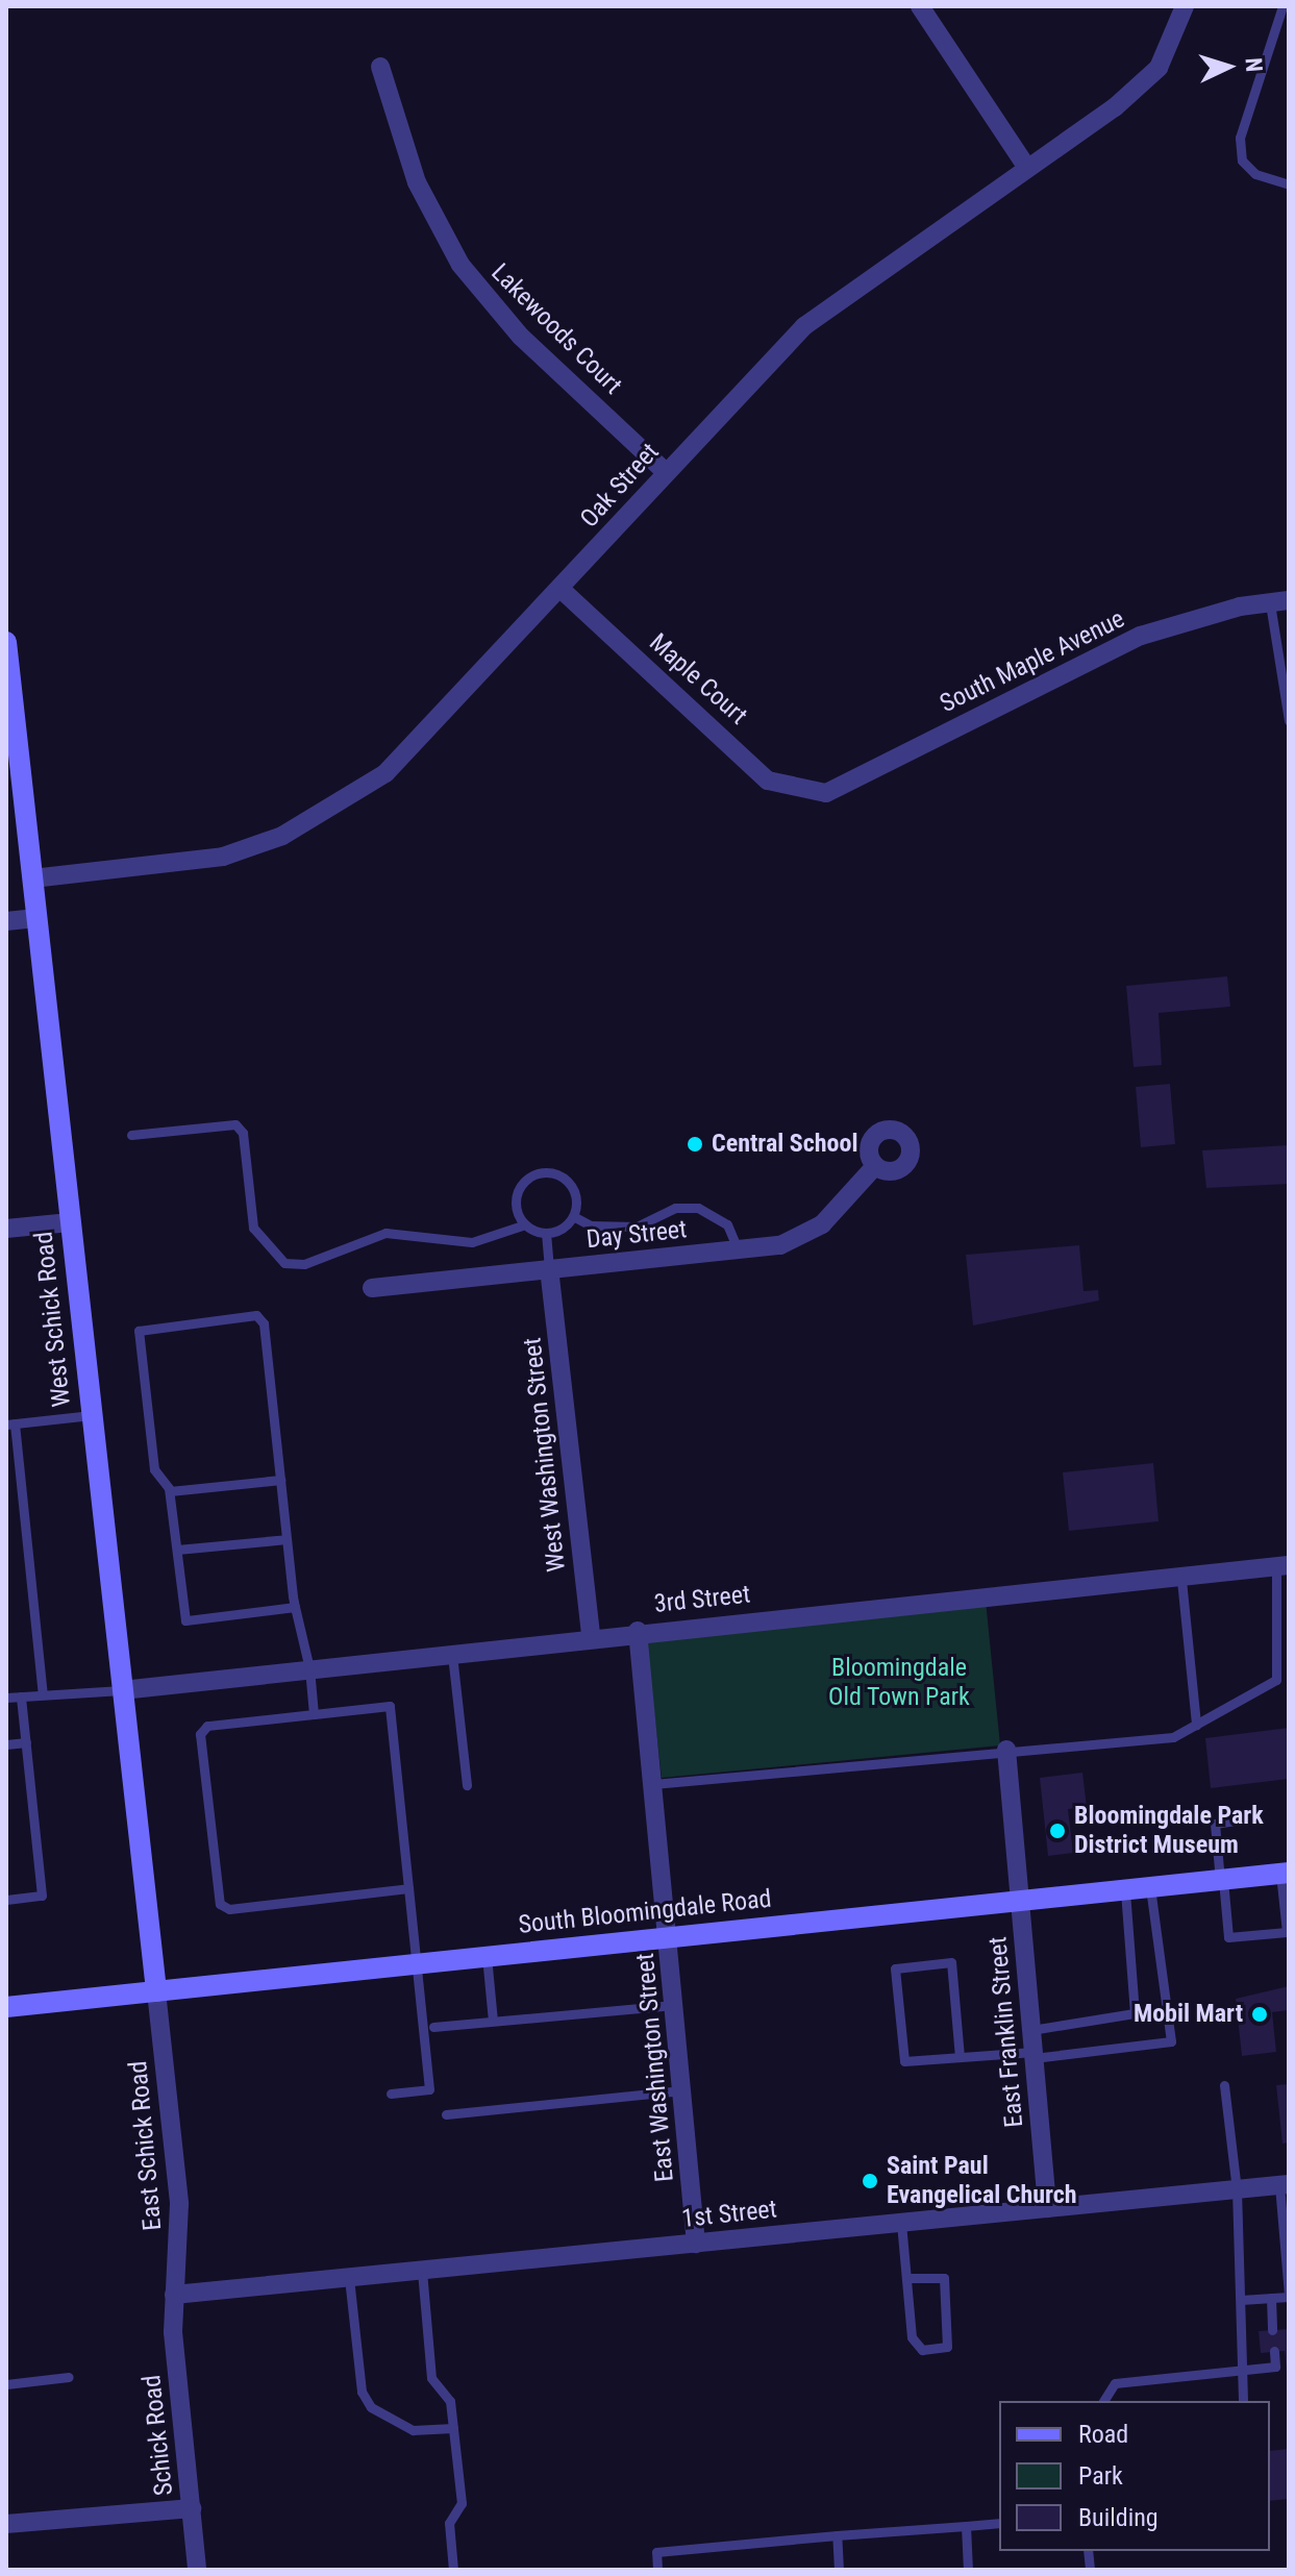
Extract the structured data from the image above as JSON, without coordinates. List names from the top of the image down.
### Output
{
  "streets": {
    "street": [
      "Lakewoods Court",
      "Oak Street",
      "South Maple Avenue",
      "Maple Court",
      "Day Street",
      "West Schick Road",
      "West Washington Street",
      "3rd Street",
      "South Bloomingdale Road",
      "East Franklin Street",
      "East Washington Street",
      "East Schick Road",
      "1st Street",
      "Schick Road"
    ]
  },
  "crossings": [
    ["Lakewoods Court", "Oak Street"],
    ["Oak Street", "Maple Court"],
    ["Oak Street", "West Schick Road"],
    ["South Maple Avenue", "Maple Court"],
    ["Day Street", "West Washington Street"],
    ["West Schick Road", "3rd Street"],
    ["West Schick Road", "South Bloomingdale Road"],
    ["West Schick Road", "East Schick Road"],
    ["West Washington Street", "3rd Street"],
    ["South Bloomingdale Road", "East Franklin Street"],
    ["South Bloomingdale Road", "East Washington Street"],
    ["South Bloomingdale Road", "East Schick Road"],
    ["East Franklin Street", "1st Street"],
    ["East Washington Street", "1st Street"],
    ["East Schick Road", "1st Street"],
    ["East Schick Road", "Schick Road"],
    ["1st Street", "Schick Road"]
  ],
  "parks": ["Bloomingdale Old Town Park"],
  "places": [
    "Central School",
    "Bloomingdale Park District Museum",
    "Mobil Mart",
    "Saint Paul Evangelical Church"
  ],
  "legend": ["Road", "Park", "Building"],
  "north": "right"
}
